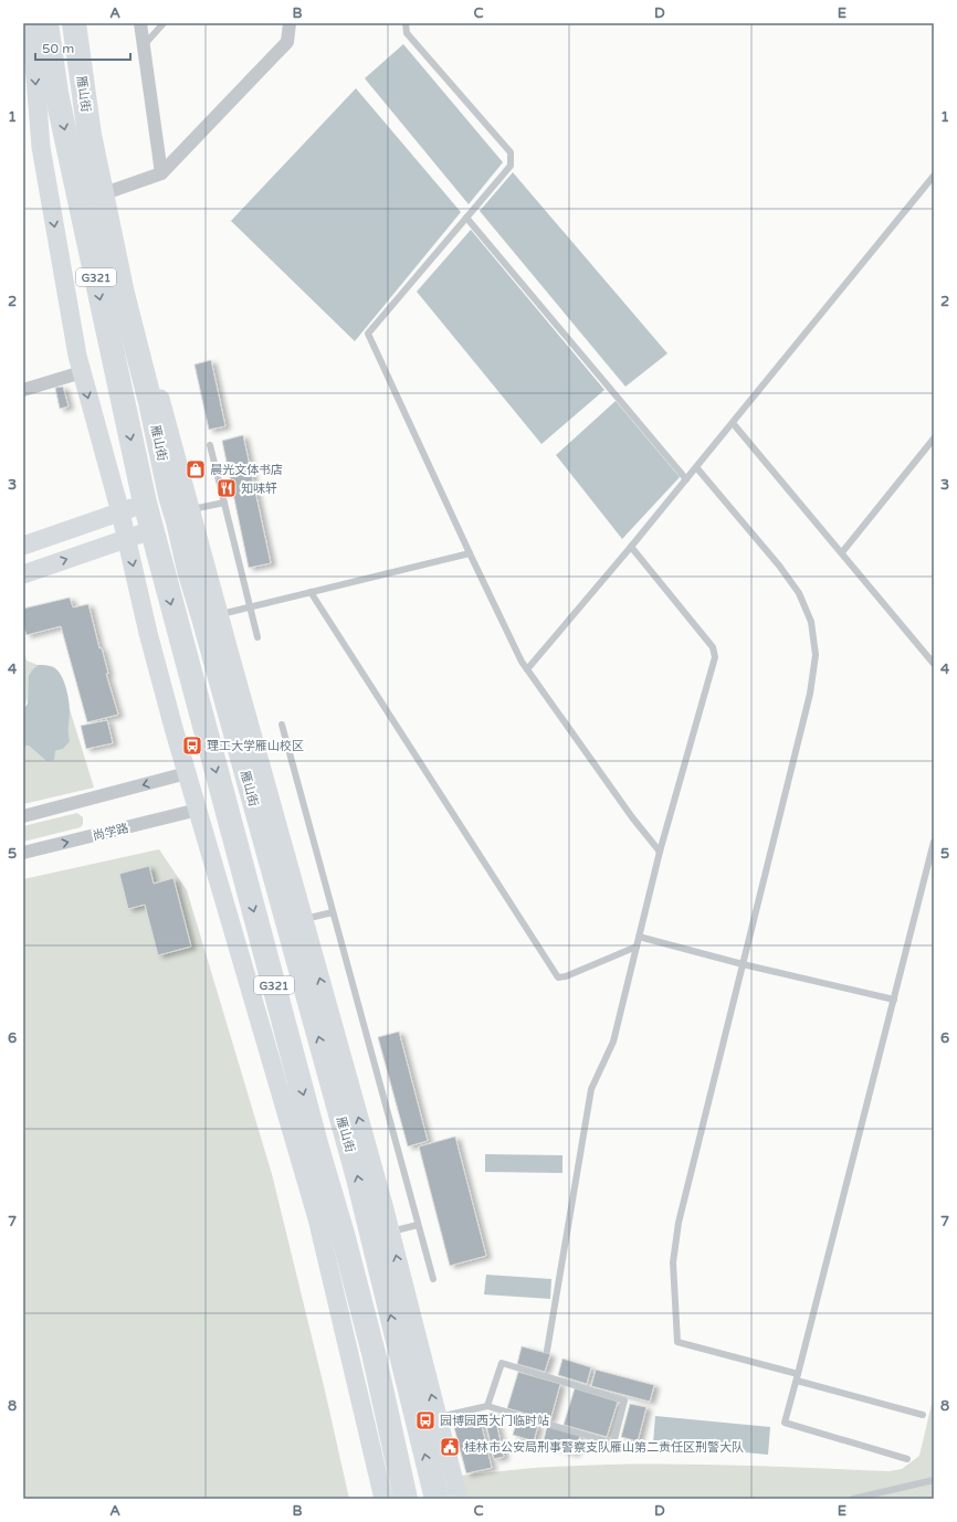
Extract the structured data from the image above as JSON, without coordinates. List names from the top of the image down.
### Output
{
  "streets": {
    "highway": ["雁山街", "G321"],
    "street": ["尚学路"]
  },
  "places": {
    "shop": ["晨光文体书店"],
    "restaurant": ["知味轩"],
    "bus stop": ["理工大学雁山校区", "园博园西大门临时站"],
    "public building": ["桂林市公安局刑事警察支队雁山第二责任区刑警大队"]
  },
  "scale_bar": "50 m",
  "grid": {
    "columns": [
      "A",
      "B",
      "C",
      "D",
      "E"
    ],
    "rows": [
      "1",
      "2",
      "3",
      "4",
      "5",
      "6",
      "7",
      "8"
    ]
  }
}
